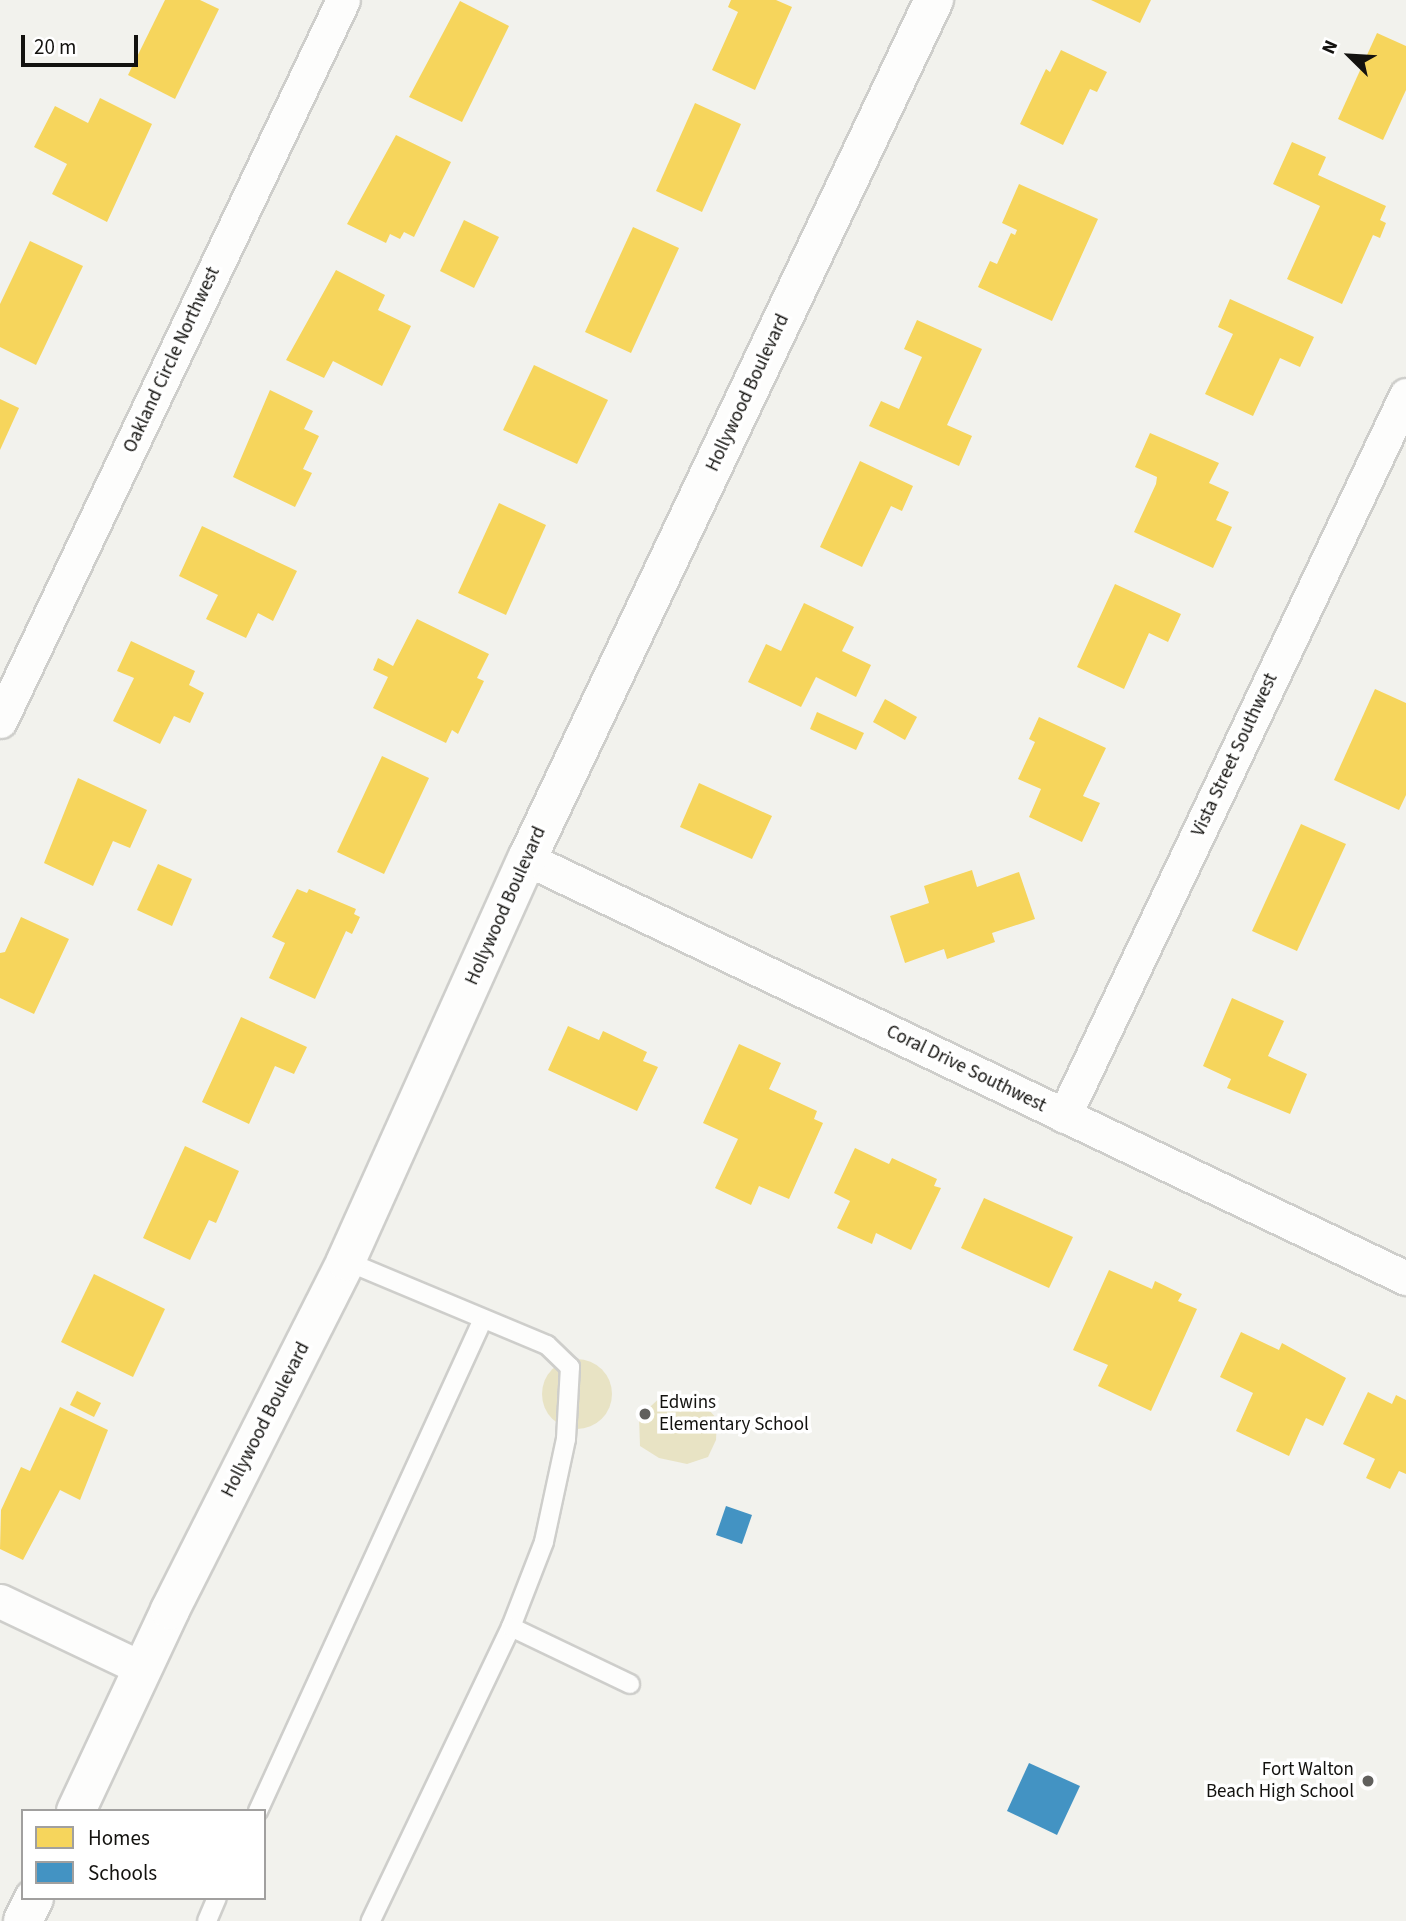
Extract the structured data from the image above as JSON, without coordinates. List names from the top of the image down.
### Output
{
  "streets": {
    "street": [
      "Oakland Circle Northwest",
      "Hollywood Boulevard",
      "Vista Street Southwest",
      "Coral Drive Southwest"
    ]
  },
  "crossings": [
    ["Hollywood Boulevard", "Coral Drive Southwest"],
    ["Vista Street Southwest", "Coral Drive Southwest"]
  ],
  "places": ["Edwins Elementary School", "Fort Walton Beach High School"],
  "legend": ["Homes", "Schools"],
  "scale_bar": "20 m",
  "north": "top left"
}
